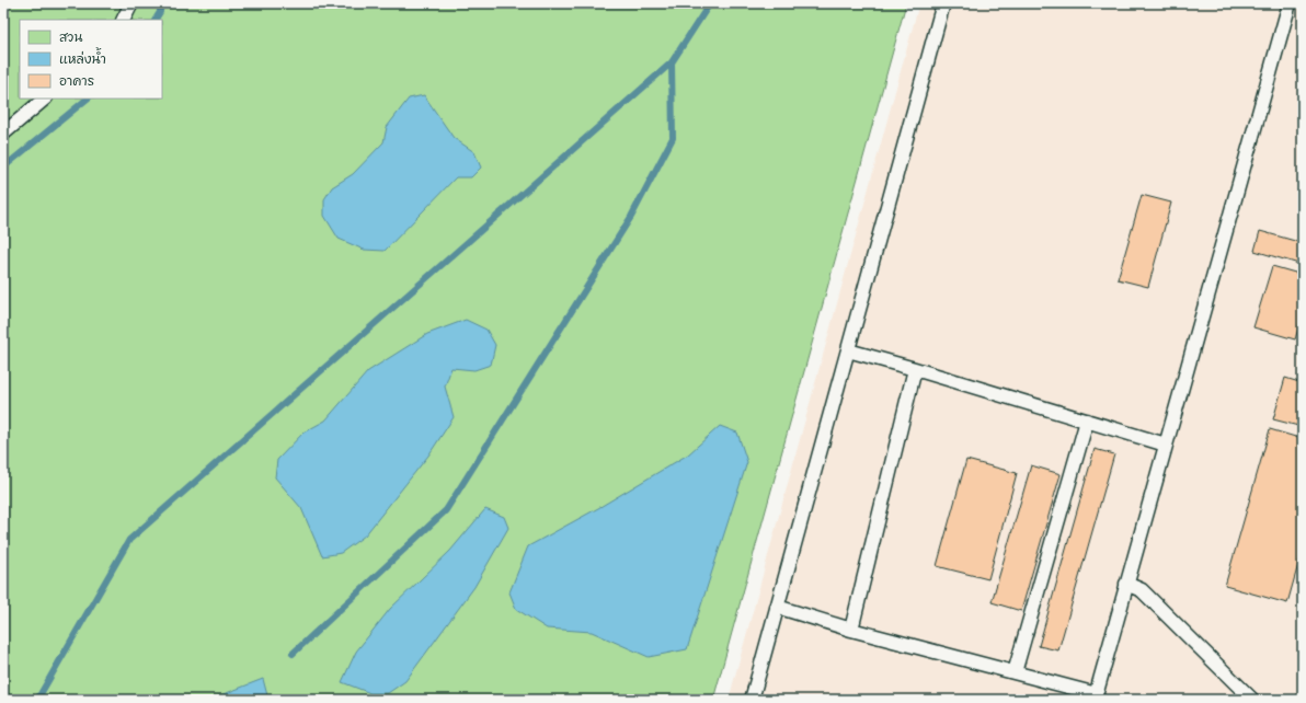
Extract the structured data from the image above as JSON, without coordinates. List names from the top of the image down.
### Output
{
  "legend": ["สวน", "แหล่งน้ำ", "อาคาร"]
}
